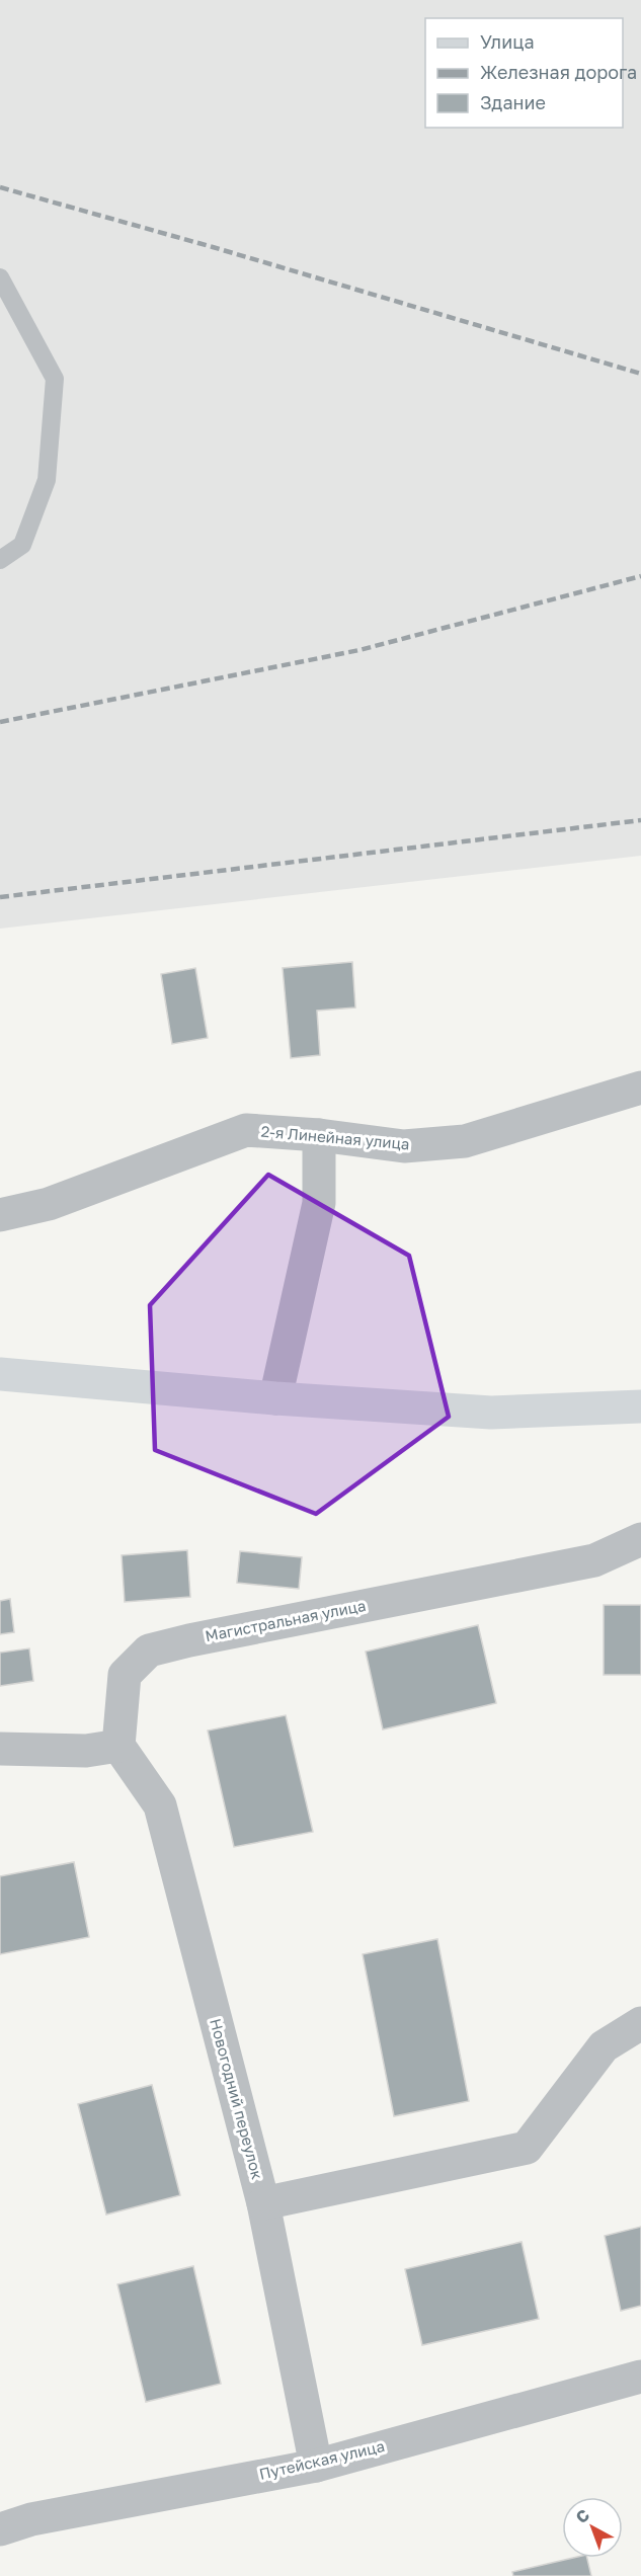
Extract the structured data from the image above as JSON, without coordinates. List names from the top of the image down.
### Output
{
  "streets": {
    "street": [
      "2-я Линейная улица",
      "Магистральная улица",
      "Новогодний переулок",
      "Путейская улица"
    ]
  },
  "crossings": [
    ["Магистральная улица", "Новогодний переулок"],
    ["Новогодний переулок", "Путейская улица"]
  ],
  "legend": ["Улица", "Железная дорога", "Здание"],
  "north": "top left"
}
